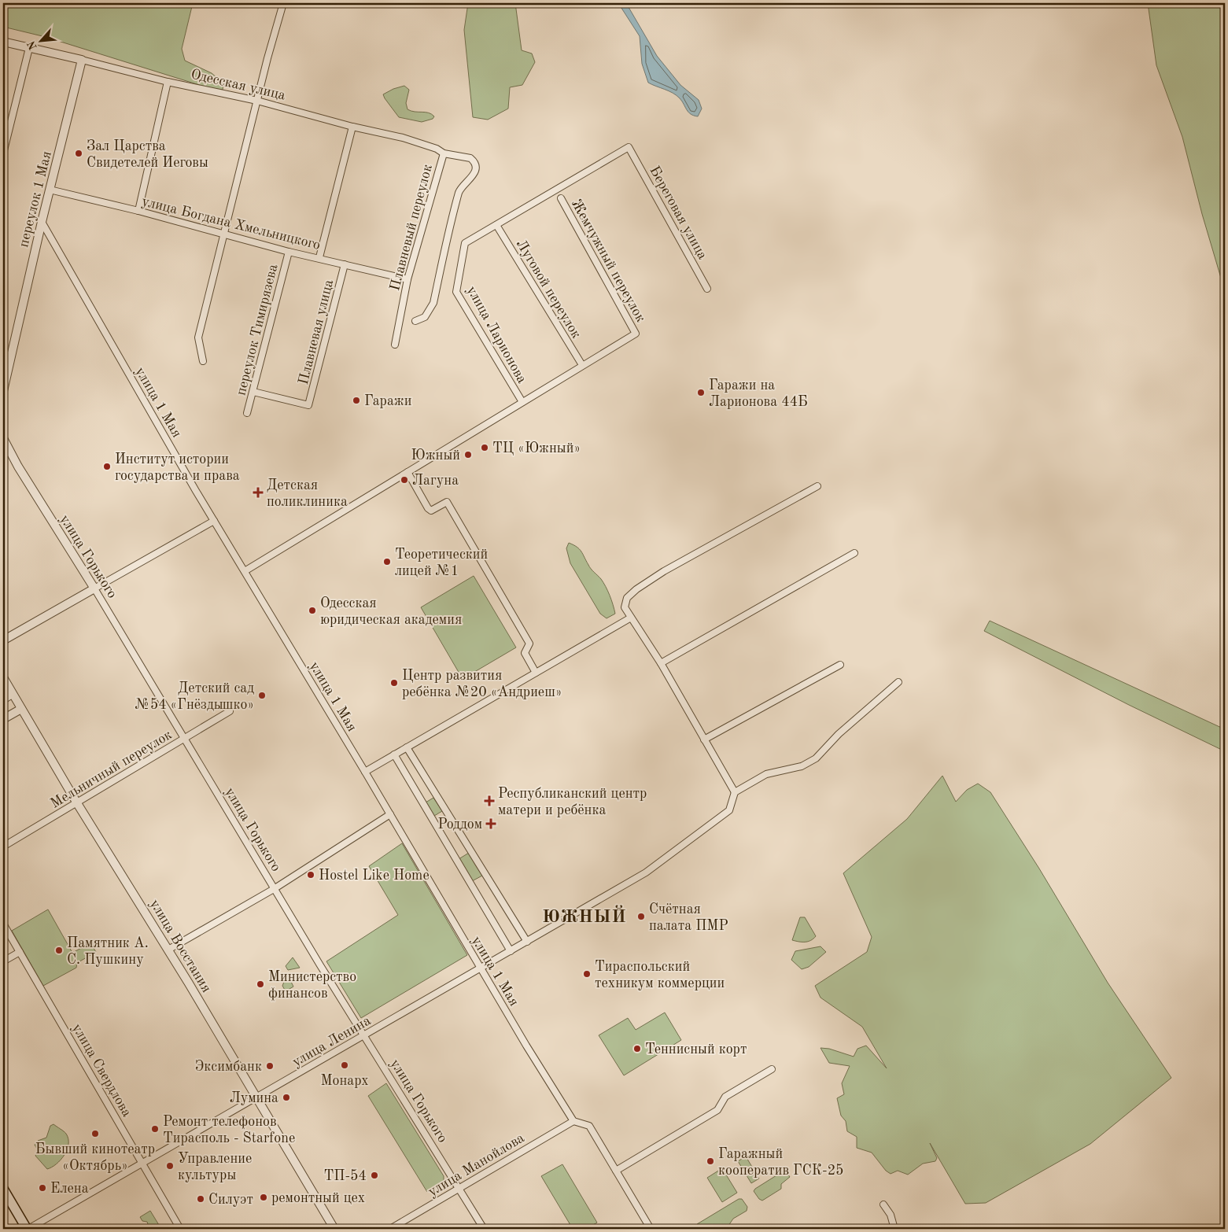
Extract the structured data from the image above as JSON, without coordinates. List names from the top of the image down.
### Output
{
  "streets": {
    "street": [
      "Одесская улица",
      "переулок 1 Мая",
      "Береговая улица",
      "улица Богдана Хмельницкого",
      "Плавневый переулок",
      "Жемчужный переулок",
      "Луговой переулок",
      "переулок Тимирязева",
      "Плавневая улица",
      "улица Ларионова",
      "улица 1 Мая",
      "улица Горького",
      "Мельничный переулок",
      "улица Восстания",
      "улица Ленина",
      "улица Свердлова",
      "улица Манойлова"
    ]
  },
  "crossings": [
    ["Одесская улица", "переулок 1 Мая"],
    ["Одесская улица", "Плавневый переулок"],
    ["Одесская улица", "Плавневая улица"],
    ["переулок 1 Мая", "улица Богдана Хмельницкого"],
    ["переулок 1 Мая", "улица 1 Мая"],
    ["Береговая улица", "Луговой переулок"],
    ["Береговая улица", "улица Ларионова"],
    ["улица Богдана Хмельницкого", "Плавневый переулок"],
    ["улица Богдана Хмельницкого", "переулок Тимирязева"],
    ["улица Богдана Хмельницкого", "Плавневая улица"],
    ["Жемчужный переулок", "улица Ларионова"],
    ["Луговой переулок", "улица Ларионова"],
    ["переулок Тимирязева", "Плавневая улица"],
    ["улица Ларионова", "улица 1 Мая"],
    ["улица 1 Мая", "улица Ленина"],
    ["улица 1 Мая", "улица Манойлова"],
    ["улица Горького", "Мельничный переулок"],
    ["улица Горького", "улица Ленина"],
    ["улица Горького", "улица Манойлова"],
    ["Мельничный переулок", "улица Восстания"],
    ["улица Восстания", "улица Ленина"],
    ["улица Ленина", "улица Свердлова"]
  ],
  "districts": ["ЮЖНЫЙ"],
  "places": {
    "other": [
      "Зал Царства Свидетелей Иеговы",
      "Гаражи на Ларионова 44Б",
      "Гаражи",
      "ТЦ «Южный»",
      "Южный",
      "Институт истории государства и права",
      "Лагуна",
      "Теоретический лицей №1",
      "Одесская юридическая академия",
      "Центр развития ребёнка №20 «Андриеш»",
      "Детский сад №54 «Гнёздышко»",
      "Hostel Like Home",
      "Счётная палата ПМР",
      "Памятник А. С. Пушкину",
      "Тираспольский техникум коммерции",
      "Министерство финансов",
      "Теннисный корт",
      "Монарх",
      "Эксимбанк",
      "Лумина",
      "Ремонт телефонов Тирасполь - Starfone",
      "Бывший кинотеатр «Октябрь»",
      "Гаражный кооператив ГСК-25",
      "Управление культуры",
      "ТП-54",
      "Елена",
      "ремонтный цех",
      "Силуэт"
    ],
    "health": ["Детская поликлиника", "Республиканский центр матери и ребёнка", "Роддом"]
  },
  "north": "bottom left"
}
